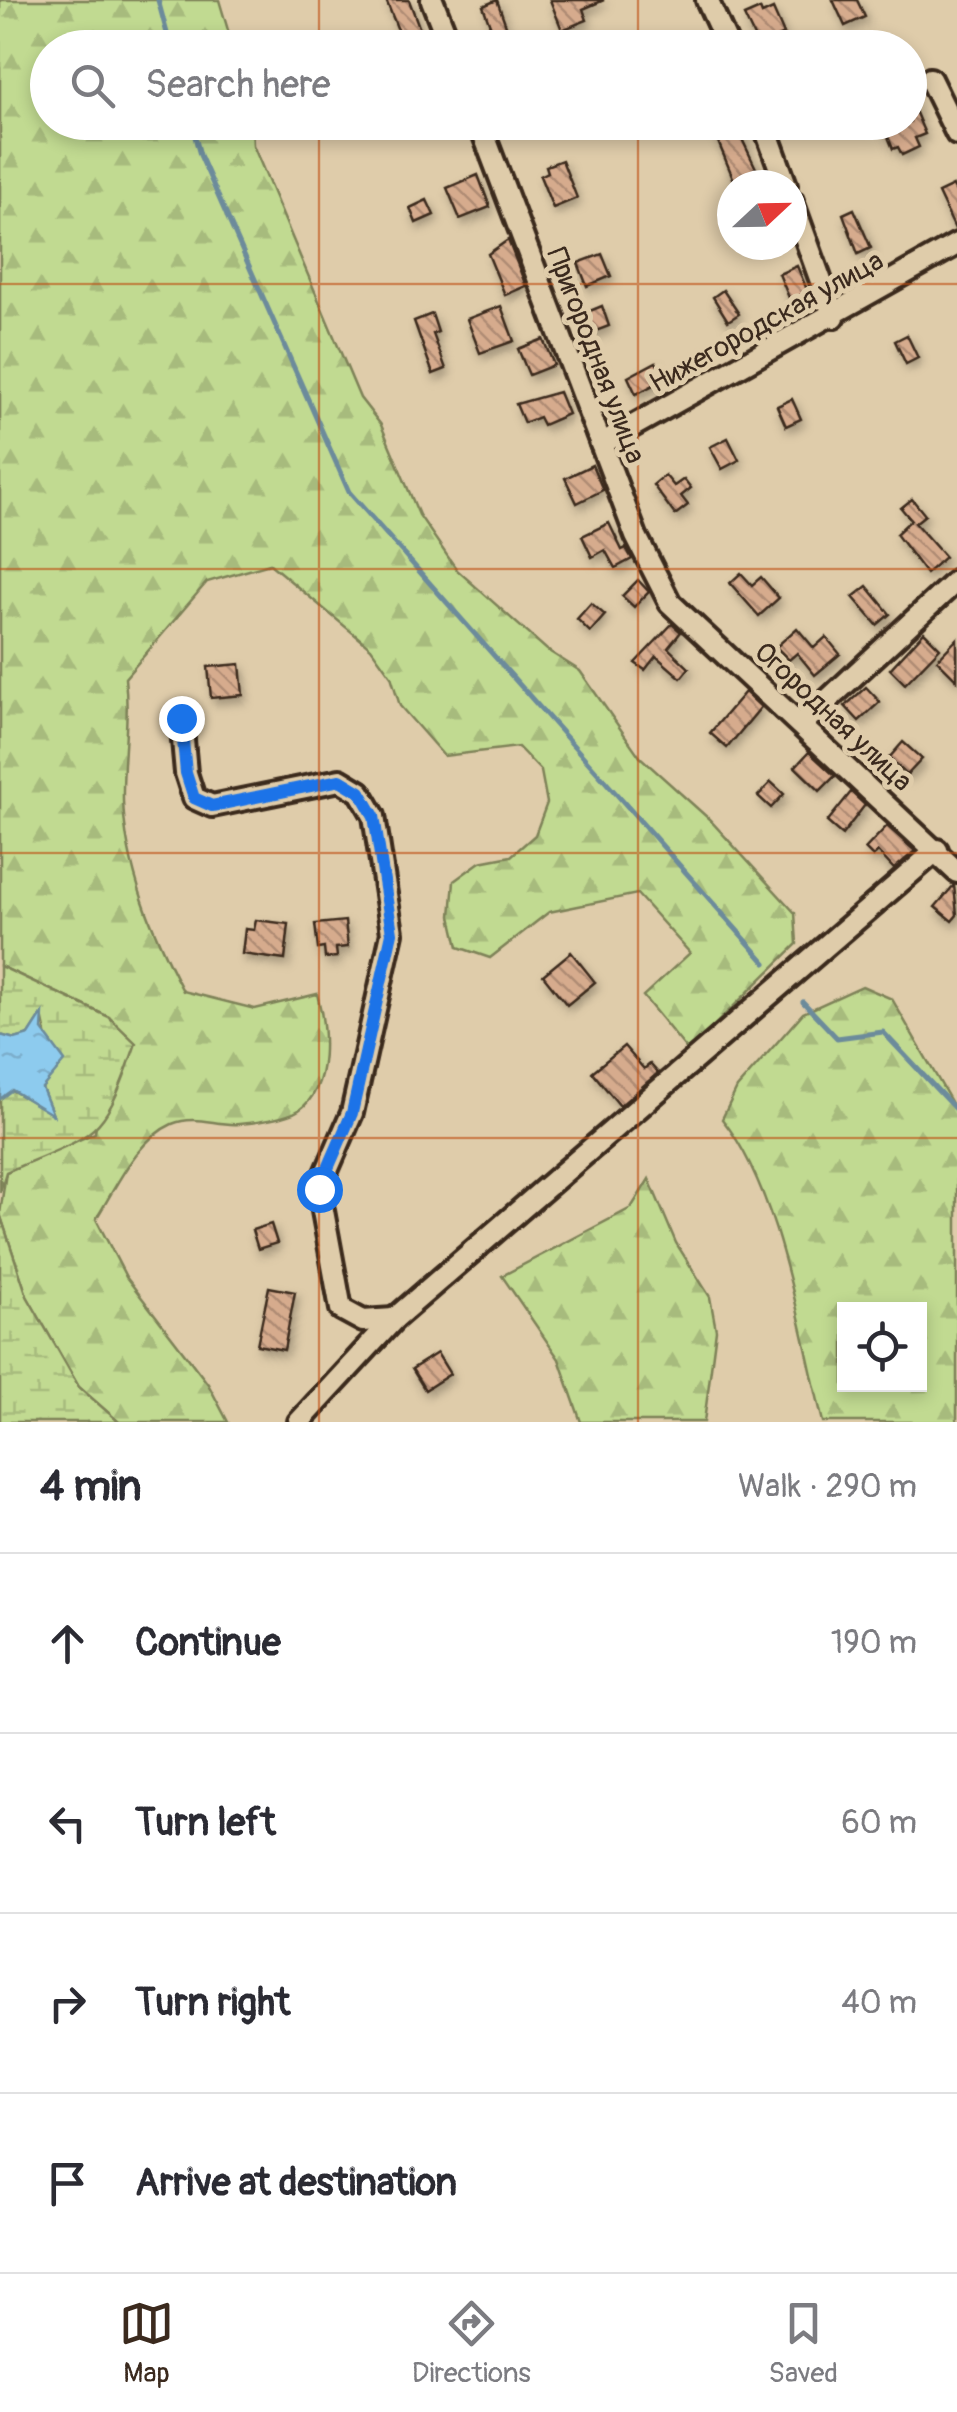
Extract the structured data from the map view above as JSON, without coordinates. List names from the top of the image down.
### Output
{
  "streets": {
    "street": ["Нижегородская улица", "Пригородная улица", "Огородная улица"]
  },
  "crossings": [
    ["Нижегородская улица", "Пригородная улица"],
    ["Пригородная улица", "Огородная улица"]
  ],
  "north": "right",
  "page": {
    "search": "Search here",
    "heading": ["4 min", "Walk · 290 m"],
    "list": [
      ["Continue", "190 m"],
      ["Turn left", "60 m"],
      ["Turn right", "40 m"],
      "Arrive at destination"
    ],
    "nav": ["Map", "Directions", "Saved"]
  }
}
